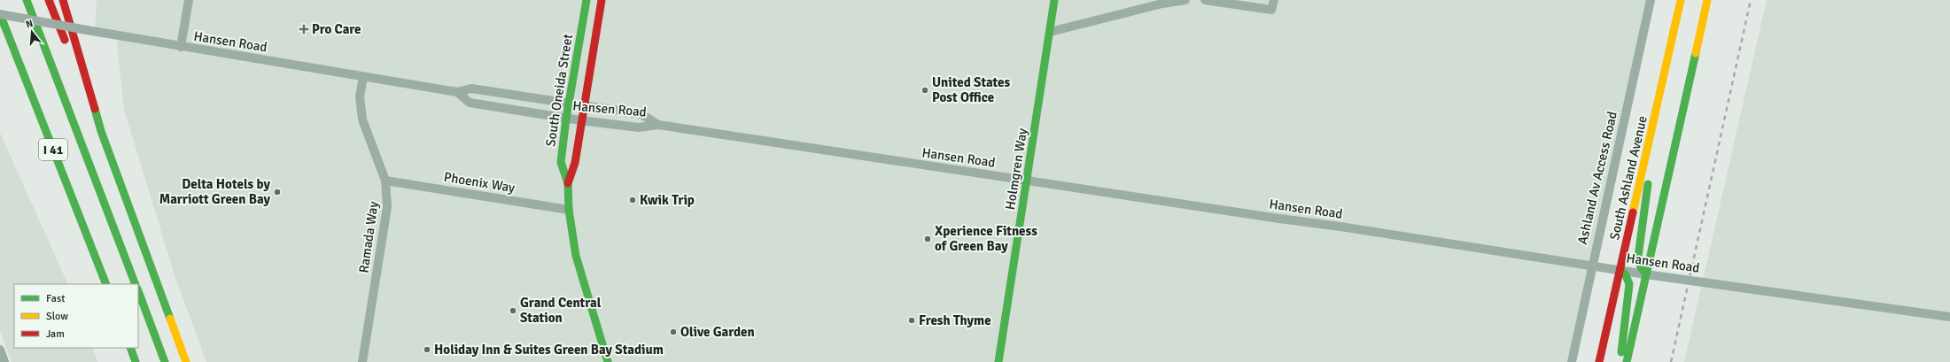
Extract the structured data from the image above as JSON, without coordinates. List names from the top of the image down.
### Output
{
  "streets": {
    "main road": [
      "South Oneida Street",
      "I 41",
      "Holmgren Way",
      "South Ashland Avenue"
    ],
    "street": [
      "Hansen Road",
      "Ashland Av Access Road",
      "Phoenix Way",
      "Ramada Way"
    ]
  },
  "crossings": [
    ["Hansen Road", "South Oneida Street"],
    ["Hansen Road", "I 41"],
    ["Hansen Road", "Holmgren Way"],
    ["Hansen Road", "Ashland Av Access Road"],
    ["Hansen Road", "South Ashland Avenue"],
    ["Hansen Road", "Ramada Way"],
    ["South Oneida Street", "Phoenix Way"],
    ["Phoenix Way", "Ramada Way"]
  ],
  "places": {
    "health": ["Pro Care"],
    "other": [
      "United States Post Office",
      "Delta Hotels by Marriott Green Bay",
      "Kwik Trip",
      "Xperience Fitness of Green Bay",
      "Grand Central Station",
      "Fresh Thyme",
      "Olive Garden",
      "Holiday Inn & Suites Green Bay Stadium"
    ]
  },
  "legend": ["Fast", "Slow", "Jam"],
  "north": "top"
}
